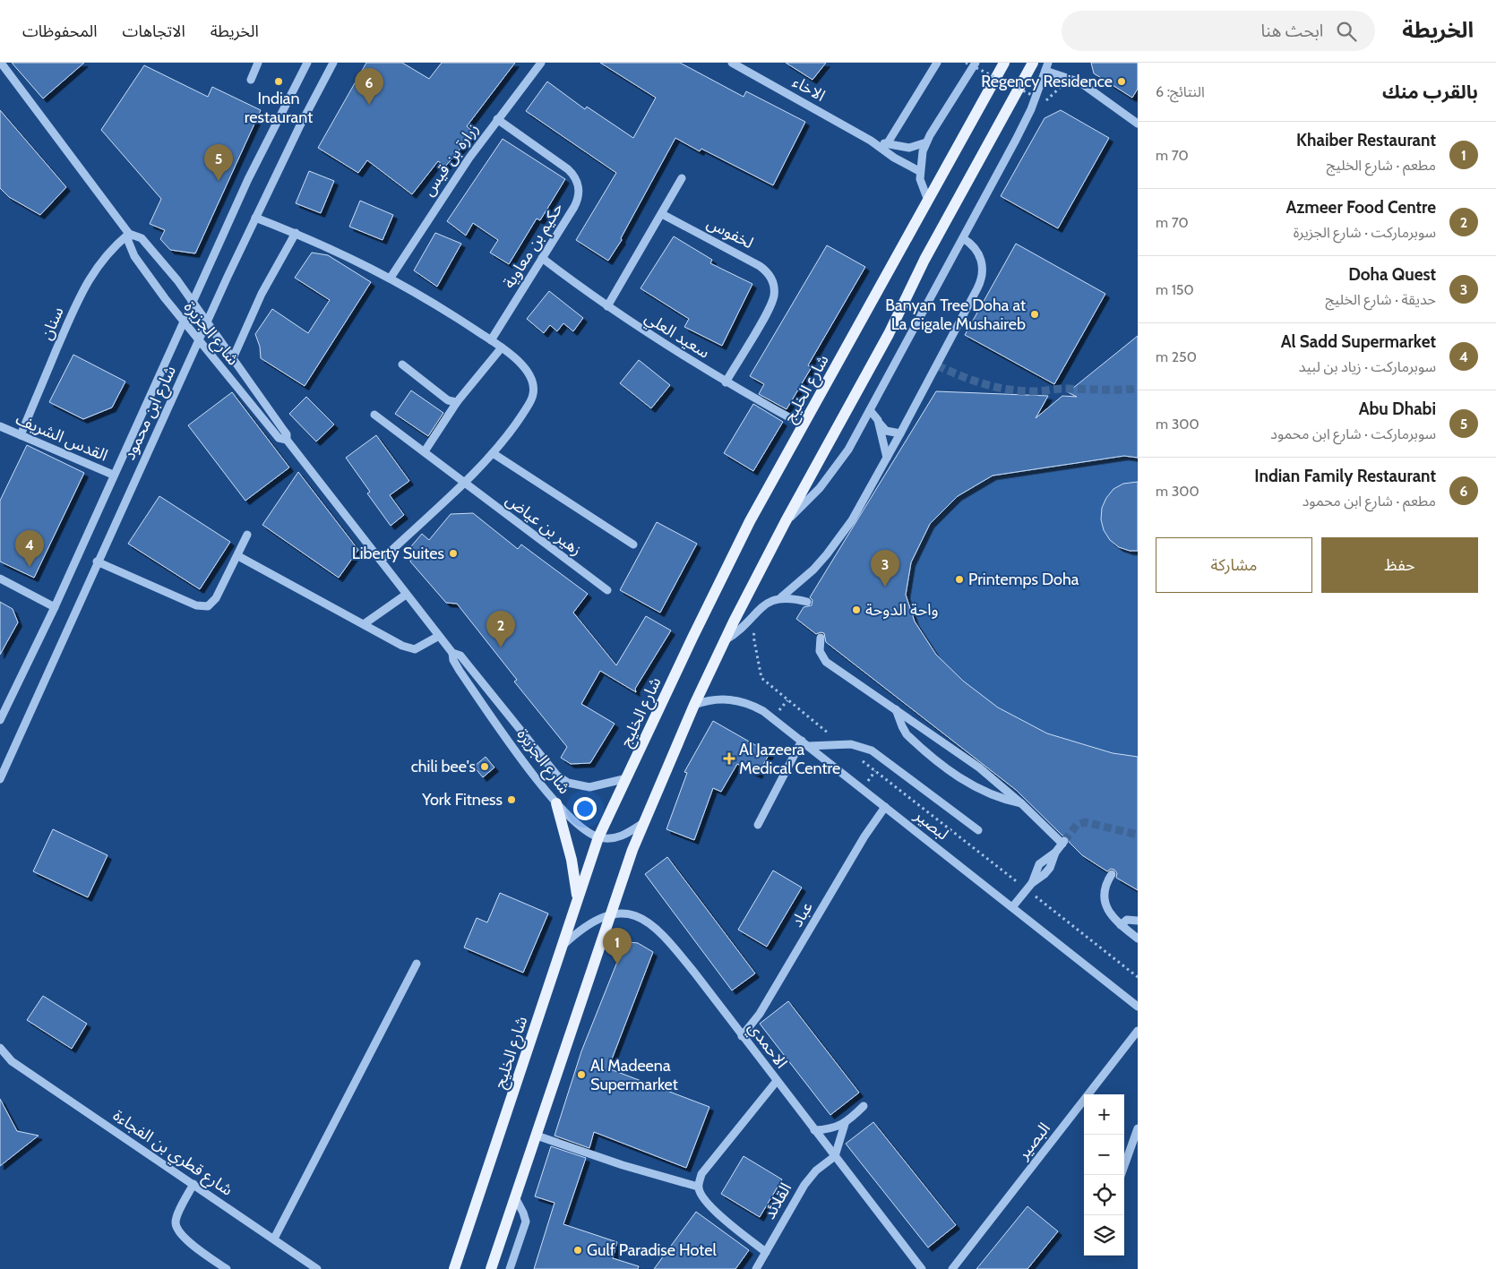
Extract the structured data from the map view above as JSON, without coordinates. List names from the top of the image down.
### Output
{
  "streets": {
    "main road": ["شارع الخليج"],
    "street": [
      "الاخاء",
      "زرارة بن قيس",
      "لخفوس",
      "حكيم بن معاوية",
      "سنان",
      "شارع الجزيرة",
      "سعيد العلي",
      "شارع ابن محمود",
      "القدس الشريف",
      "زهير بن عياض",
      "لبصير",
      "عباد",
      "الاحمدي",
      "البصير",
      "شارع قطري بن الفجاءة",
      "القلائد"
    ]
  },
  "crossings": [
    ["زرارة بن قيس", "حكيم بن معاوية"],
    ["لخفوس", "سعيد العلي"],
    ["حكيم بن معاوية", "سعيد العلي"],
    ["سنان", "شارع الجزيرة"],
    ["سنان", "القدس الشريف"],
    ["شارع الجزيرة", "شارع الخليج"],
    ["شارع الجزيرة", "شارع ابن محمود"],
    ["سعيد العلي", "شارع الخليج"],
    ["شارع الخليج", "الاحمدي"],
    ["شارع ابن محمود", "القدس الشريف"],
    ["لبصير", "عباد"],
    ["عباد", "الاحمدي"],
    ["الاحمدي", "القلائد"]
  ],
  "places": {
    "other": [
      "Indian restaurant",
      "Regency Residence",
      "Banyan Tree Doha at La Cigale Mushaireb",
      "Liberty Suites",
      "Printemps Doha",
      "واحة الدوحة",
      "chili bee's",
      "York Fitness",
      "Al Madeena Supermarket",
      "Gulf Paradise Hotel"
    ],
    "health": ["Al Jazeera Medical Centre"]
  },
  "page": {
    "header": "الخريطة",
    "search": "ابحث هنا",
    "nav": ["الخريطة", "الاتجاهات", "المحفوظات"],
    "heading": ["بالقرب منك", "النتائج: 6"],
    "pins": [
      "6",
      "5",
      "4",
      "3",
      "2",
      "1"
    ],
    "list": [
      {
        "mark": "1",
        "name": "Khaiber Restaurant",
        "note": "مطعم · شارع الخليج",
        "value": "70 m"
      },
      {
        "mark": "2",
        "name": "Azmeer Food Centre",
        "note": "سوبرماركت · شارع الجزيرة",
        "value": "70 m"
      },
      {
        "mark": "3",
        "name": "Doha Quest",
        "note": "حديقة · شارع الخليج",
        "value": "150 m"
      },
      {
        "mark": "4",
        "name": "Al Sadd Supermarket",
        "note": "سوبرماركت · زياد بن لبيد",
        "value": "250 m"
      },
      {
        "mark": "5",
        "name": "Abu Dhabi",
        "note": "سوبرماركت · شارع ابن محمود",
        "value": "300 m"
      },
      {
        "mark": "6",
        "name": "Indian Family Restaurant",
        "note": "مطعم · شارع ابن محمود",
        "value": "300 m"
      }
    ],
    "buttons": ["حفظ", "مشاركة"],
    "map_buttons": ["+", "−"]
  }
}
